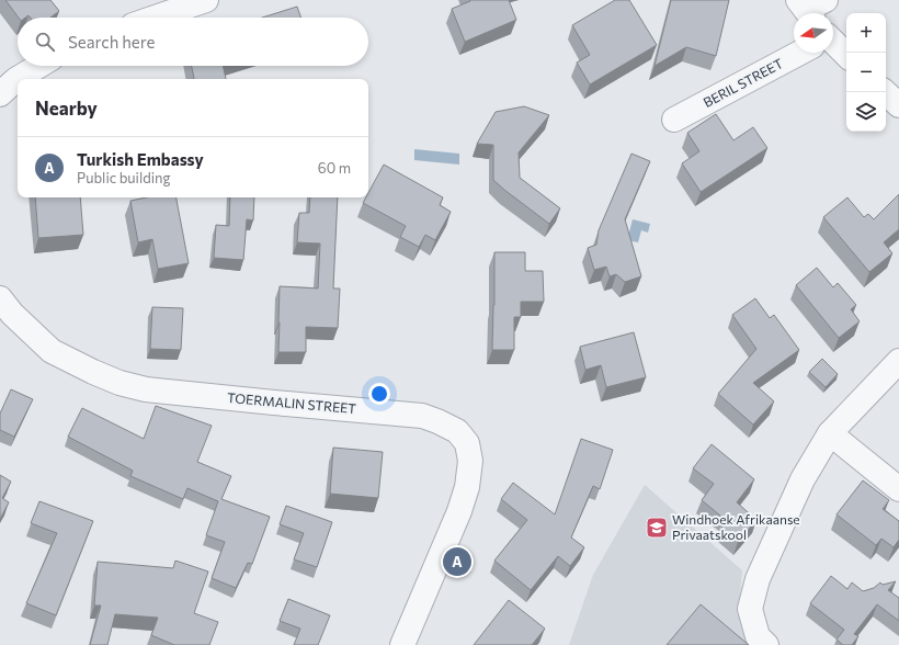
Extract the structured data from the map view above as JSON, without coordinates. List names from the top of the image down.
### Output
{
  "streets": {
    "street": ["BERIL STREET", "TOERMALIN STREET"]
  },
  "places": {
    "school or university": ["Windhoek Afrikaanse Privaatskool"]
  },
  "north": "left",
  "page": {
    "map_buttons": ["+", "−"],
    "search": "Search here",
    "heading": "Nearby",
    "list": [
      {
        "mark": "A",
        "name": "Turkish Embassy",
        "note": "Public building",
        "value": "60 m"
      }
    ],
    "pins": "A"
  }
}
